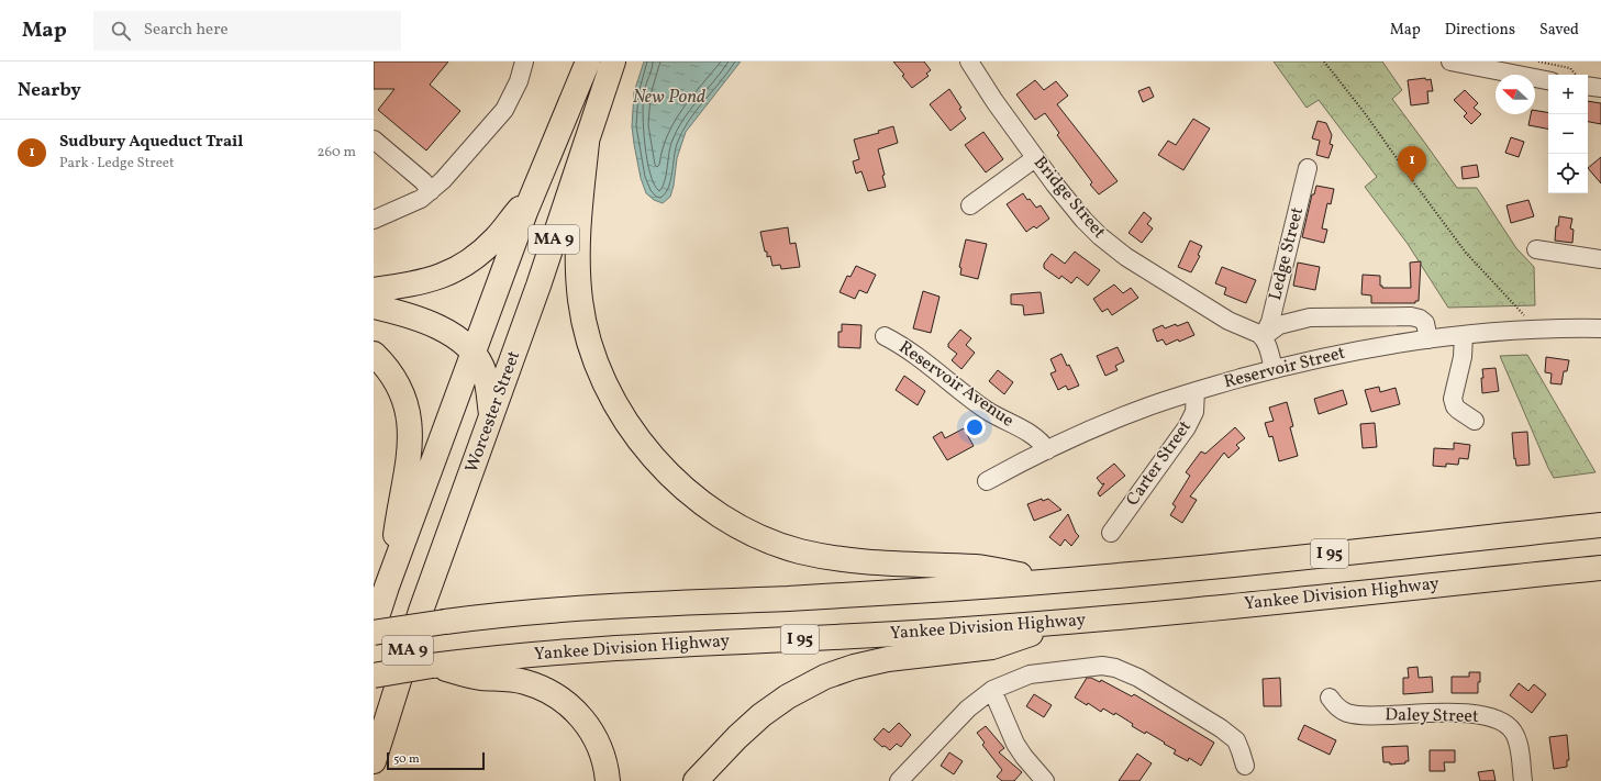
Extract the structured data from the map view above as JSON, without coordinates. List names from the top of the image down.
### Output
{
  "streets": {
    "highway": [
      "MA 9",
      "Worcester Street",
      "I 95",
      "Yankee Division Highway"
    ],
    "street": [
      "Bridge Street",
      "Ledge Street",
      "Reservoir Street",
      "Reservoir Avenue",
      "Carter Street",
      "Daley Street"
    ]
  },
  "crossings": [
    ["Bridge Street", "Ledge Street"],
    ["Reservoir Street", "Reservoir Avenue"],
    ["Reservoir Street", "Carter Street"]
  ],
  "water": ["New Pond"],
  "scale_bar": "50 m",
  "north": "left",
  "page": {
    "header": "Map",
    "search": "Search here",
    "nav": ["Map", "Directions", "Saved"],
    "heading": "Nearby",
    "map_buttons": ["+", "−"],
    "list": [
      {
        "mark": "1",
        "name": "Sudbury Aqueduct Trail",
        "note": "Park · Ledge Street",
        "value": "260 m"
      }
    ],
    "pins": "1",
    "scale": "50 m"
  }
}
